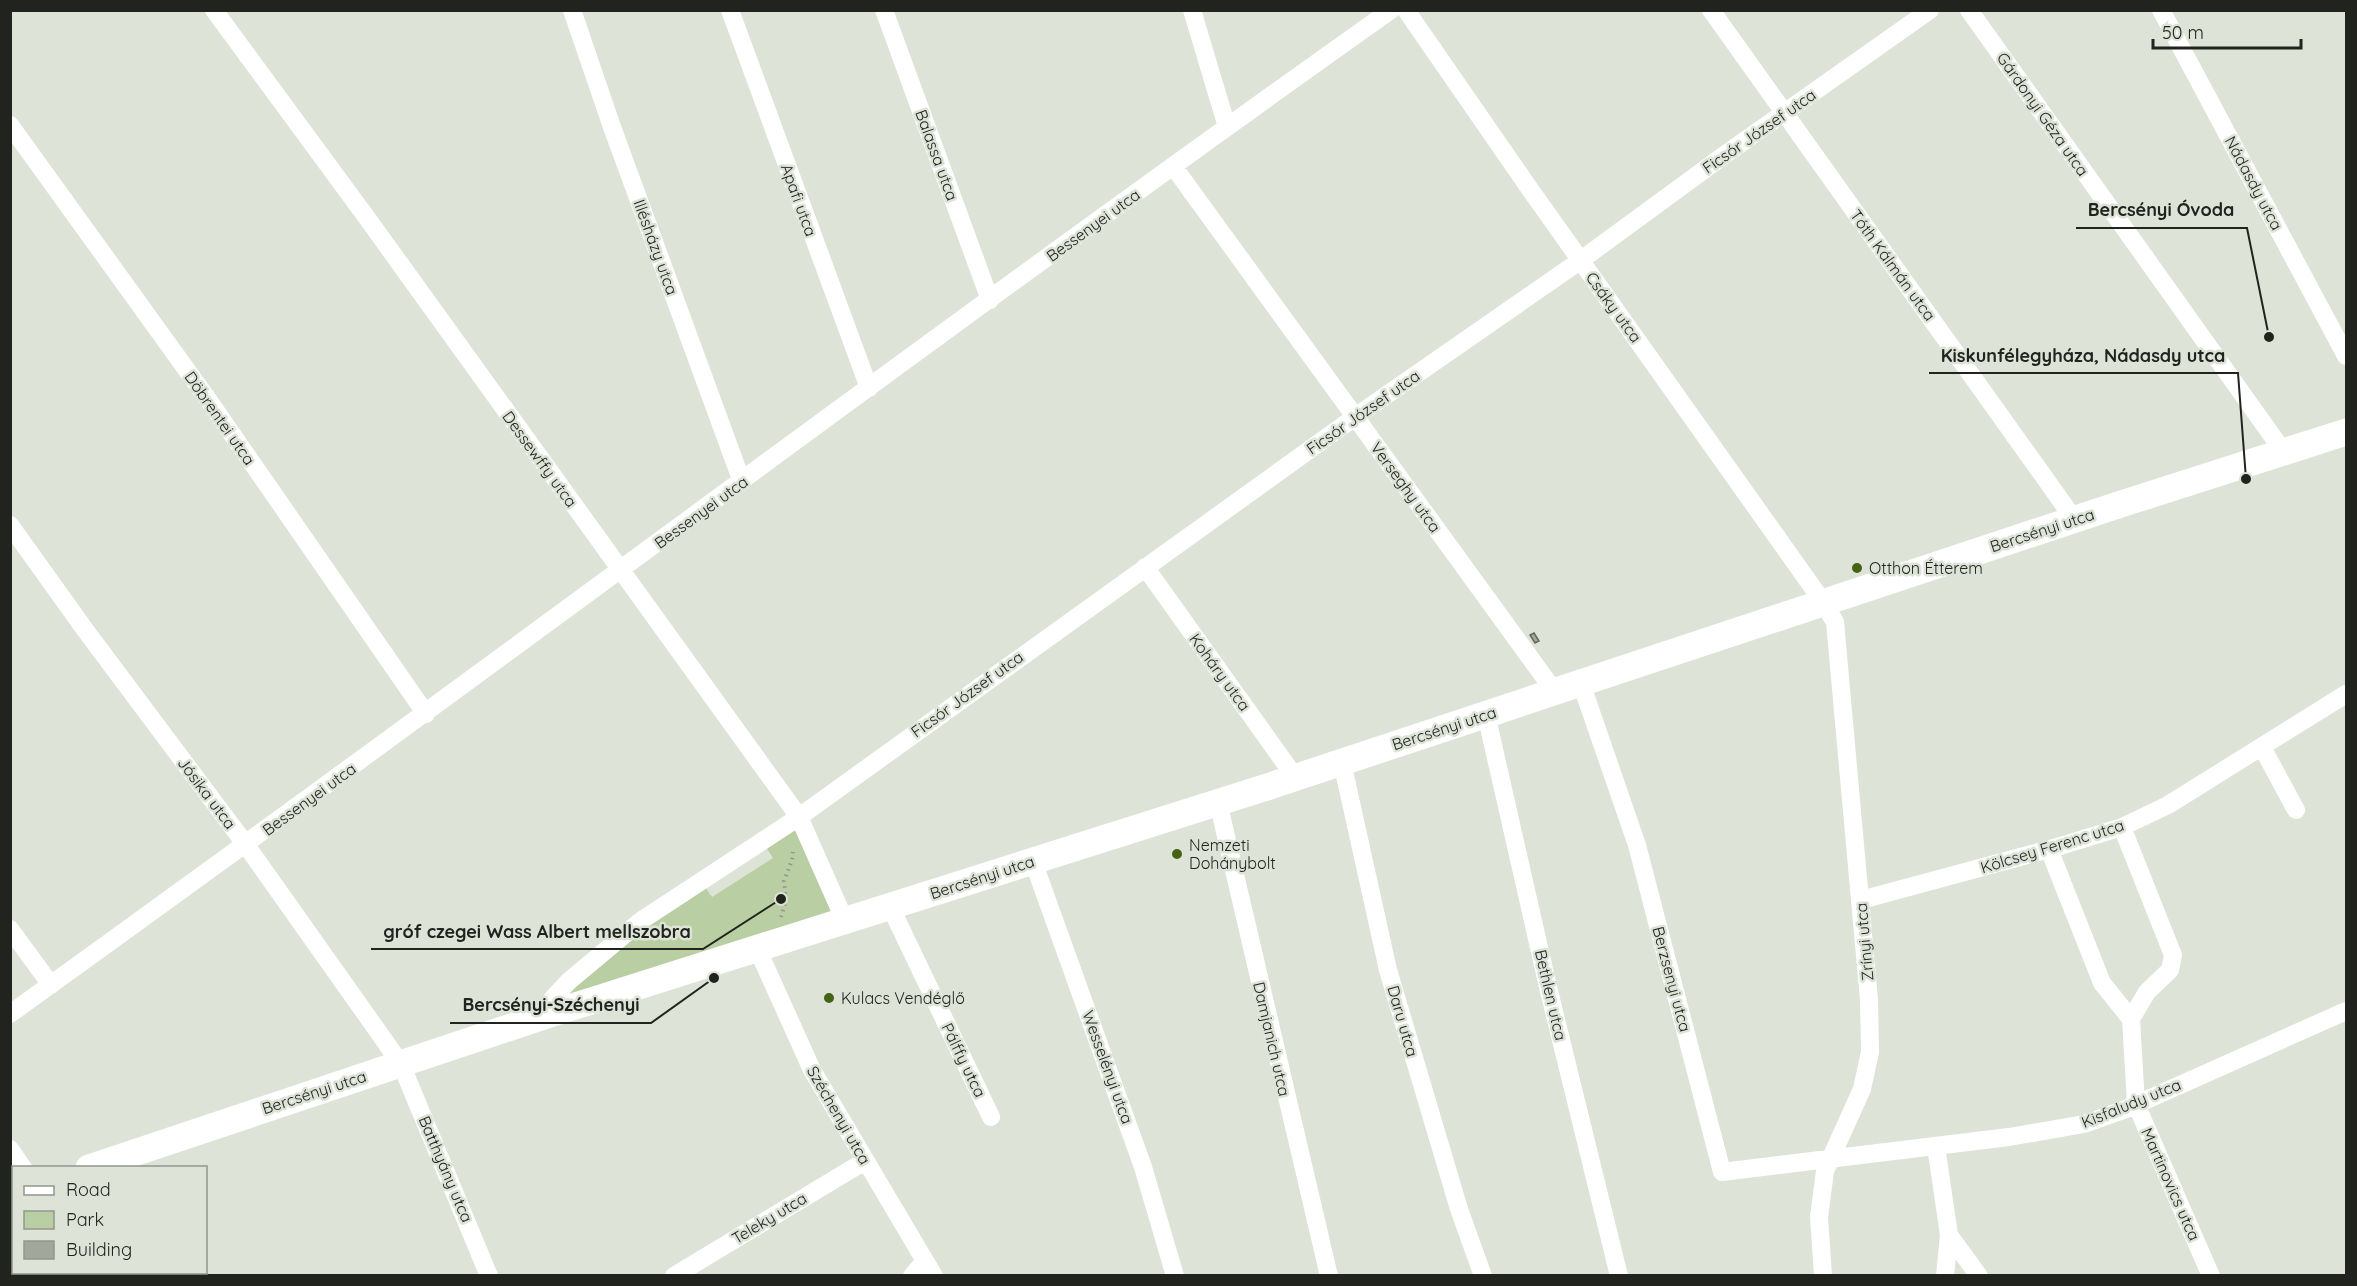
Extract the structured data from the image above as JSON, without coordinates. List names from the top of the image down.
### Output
{
  "streets": {
    "street": [
      "Gárdonyi Géza utca",
      "Ficsór József utca",
      "Balassa utca",
      "Nádasdy utca",
      "Apafi utca",
      "Bessenyei utca",
      "Illésházy utca",
      "Tóth Kálmán utca",
      "Csáky utca",
      "Döbrentei utca",
      "Dessewffy utca",
      "Verseghy utca",
      "Bercsényi utca",
      "Koháry utca",
      "Jósika utca",
      "Kölcsey Ferenc utca",
      "Zrínyi utca",
      "Berzsenyi utca",
      "Bethlen utca",
      "Daru utca",
      "Damjanich utca",
      "Pálffy utca",
      "Wesselényi utca",
      "Kisfaludy utca",
      "Széchenyi utca",
      "Batthyány utca",
      "Martinovics utca",
      "Teleky utca"
    ]
  },
  "crossings": [
    ["Gárdonyi Géza utca", "Bercsényi utca"],
    ["Ficsór József utca", "Tóth Kálmán utca"],
    ["Ficsór József utca", "Csáky utca"],
    ["Ficsór József utca", "Dessewffy utca"],
    ["Ficsór József utca", "Verseghy utca"],
    ["Ficsór József utca", "Koháry utca"],
    ["Balassa utca", "Bessenyei utca"],
    ["Apafi utca", "Bessenyei utca"],
    ["Bessenyei utca", "Illésházy utca"],
    ["Bessenyei utca", "Döbrentei utca"],
    ["Bessenyei utca", "Dessewffy utca"],
    ["Bessenyei utca", "Verseghy utca"],
    ["Bessenyei utca", "Jósika utca"],
    ["Tóth Kálmán utca", "Bercsényi utca"],
    ["Csáky utca", "Bercsényi utca"],
    ["Csáky utca", "Zrínyi utca"],
    ["Dessewffy utca", "Bercsényi utca"],
    ["Verseghy utca", "Bercsényi utca"],
    ["Bercsényi utca", "Koháry utca"],
    ["Bercsényi utca", "Jósika utca"],
    ["Bercsényi utca", "Zrínyi utca"],
    ["Bercsényi utca", "Berzsenyi utca"],
    ["Bercsényi utca", "Bethlen utca"],
    ["Bercsényi utca", "Daru utca"],
    ["Bercsényi utca", "Damjanich utca"],
    ["Bercsényi utca", "Pálffy utca"],
    ["Bercsényi utca", "Wesselényi utca"],
    ["Bercsényi utca", "Széchenyi utca"],
    ["Bercsényi utca", "Batthyány utca"],
    ["Jósika utca", "Batthyány utca"],
    ["Kölcsey Ferenc utca", "Zrínyi utca"],
    ["Zrínyi utca", "Berzsenyi utca"],
    ["Zrínyi utca", "Kisfaludy utca"],
    ["Berzsenyi utca", "Kisfaludy utca"],
    ["Kisfaludy utca", "Martinovics utca"],
    ["Széchenyi utca", "Teleky utca"]
  ],
  "places": [
    "Bercsényi Óvoda",
    "Kiskunfélegyháza, Nádasdy utca",
    "Otthon Étterem",
    "Nemzeti Dohánybolt",
    "gróf czegei Wass Albert mellszobra",
    "Bercsényi-Széchenyi",
    "Kulacs Vendéglő"
  ],
  "legend": ["Road", "Park", "Building"],
  "scale_bar": "50 m"
}
